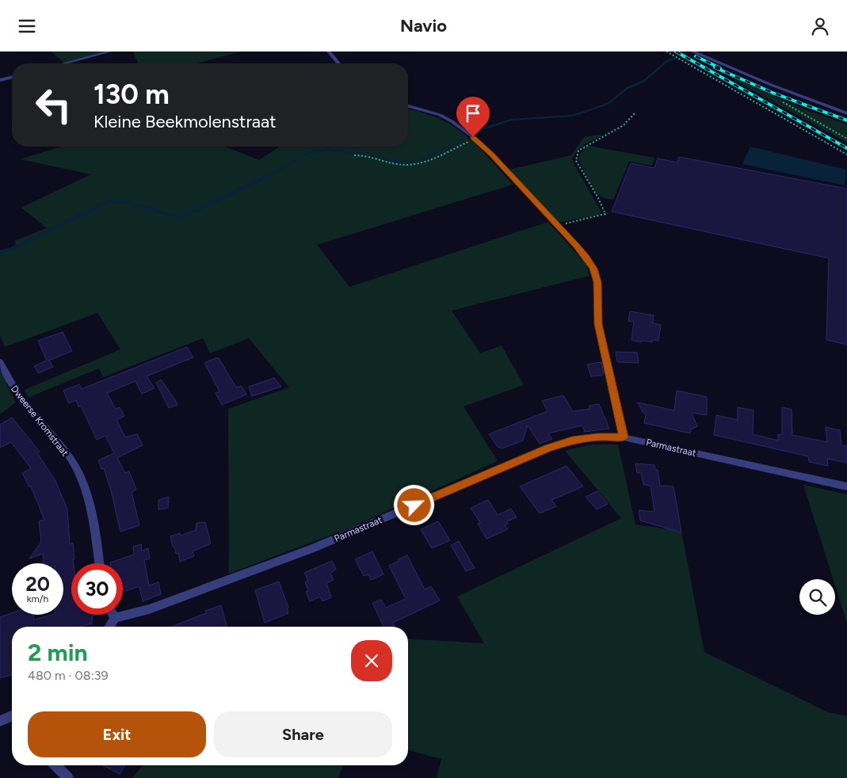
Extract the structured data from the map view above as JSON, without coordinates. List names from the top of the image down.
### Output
{
  "streets": {
    "street": ["Dweerse Kromstraat", "Parmastraat"]
  },
  "page": {
    "header": "Navio",
    "turn": ["130 m", "Kleine Beekmolenstraat"],
    "speed": "20 km/h",
    "limit": "30",
    "heading": ["2 min", "480 m · 08:39"],
    "buttons": ["Exit", "Share"]
  }
}
